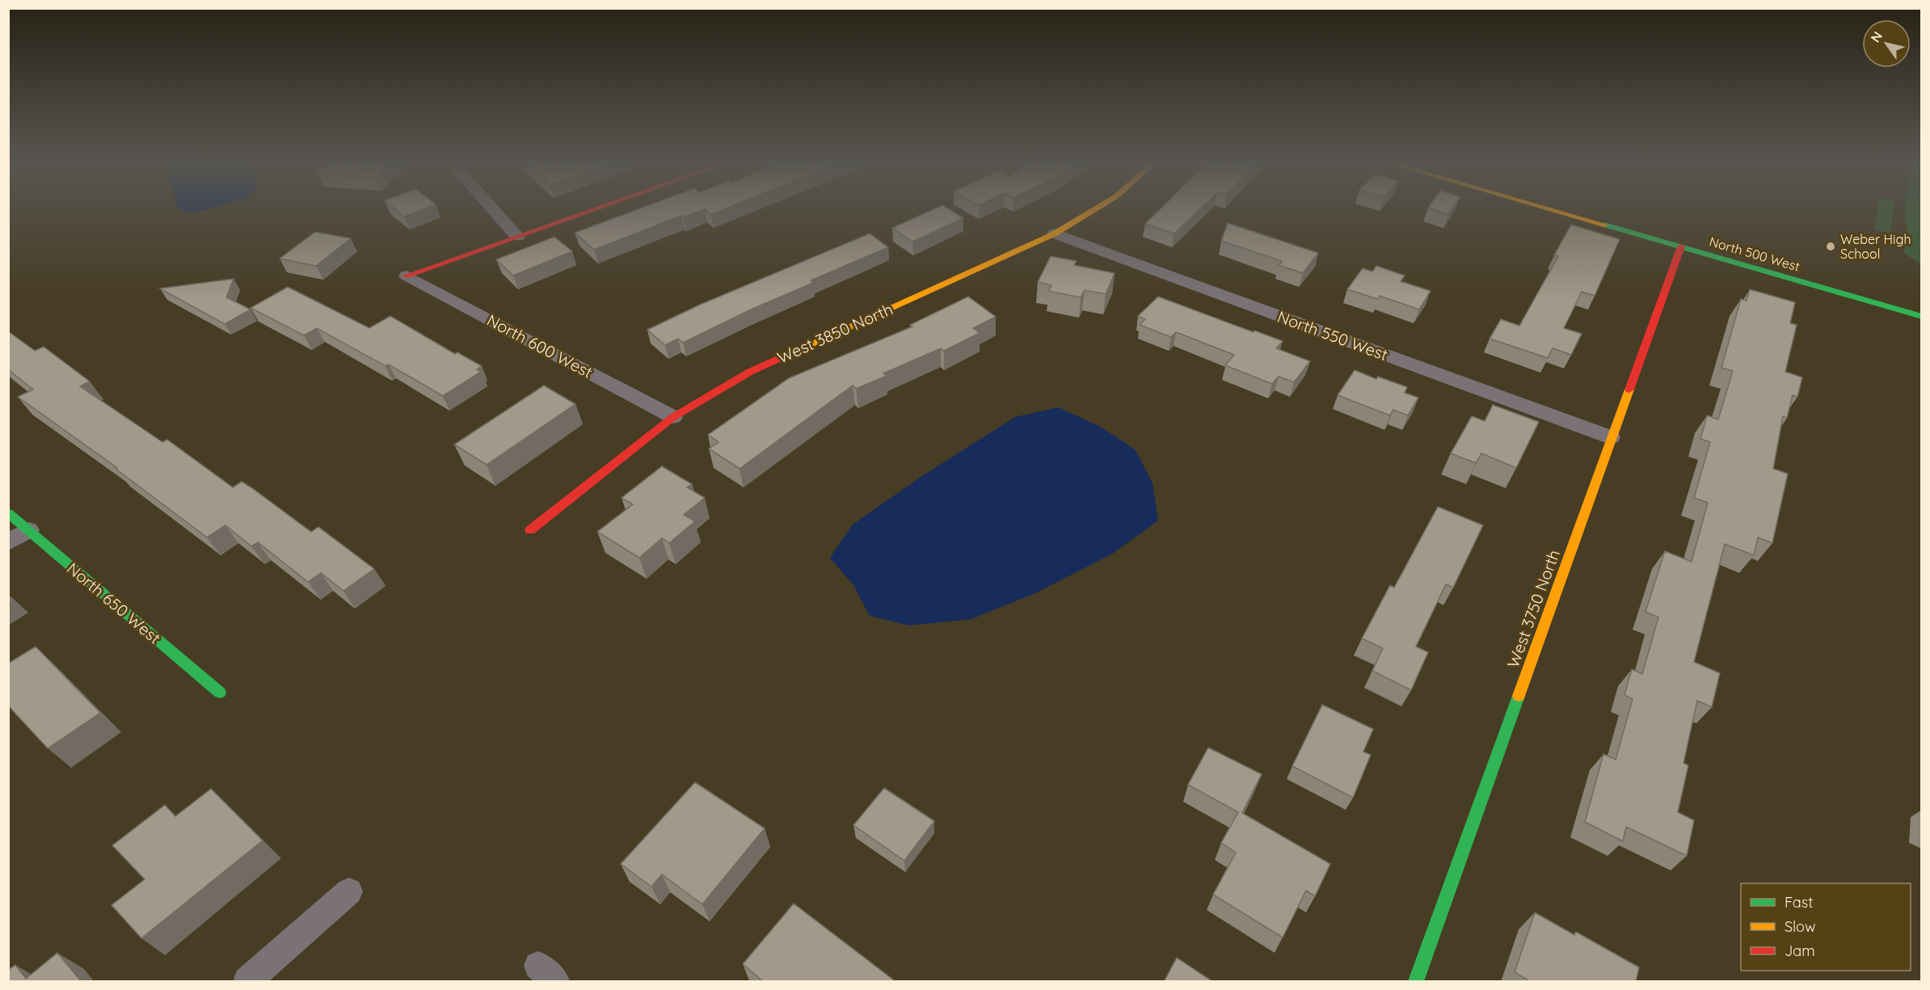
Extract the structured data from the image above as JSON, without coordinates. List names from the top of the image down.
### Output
{
  "streets": {
    "street": [
      "North 500 West",
      "West 3850 North",
      "North 550 West",
      "North 600 West",
      "North 650 West",
      "West 3750 North"
    ]
  },
  "crossings": [
    ["North 500 West", "West 3750 North"],
    ["West 3850 North", "North 550 West"],
    ["West 3850 North", "North 600 West"],
    ["North 550 West", "West 3750 North"]
  ],
  "places": ["Weber High School"],
  "legend": ["Fast", "Slow", "Jam"],
  "north": "top left"
}
